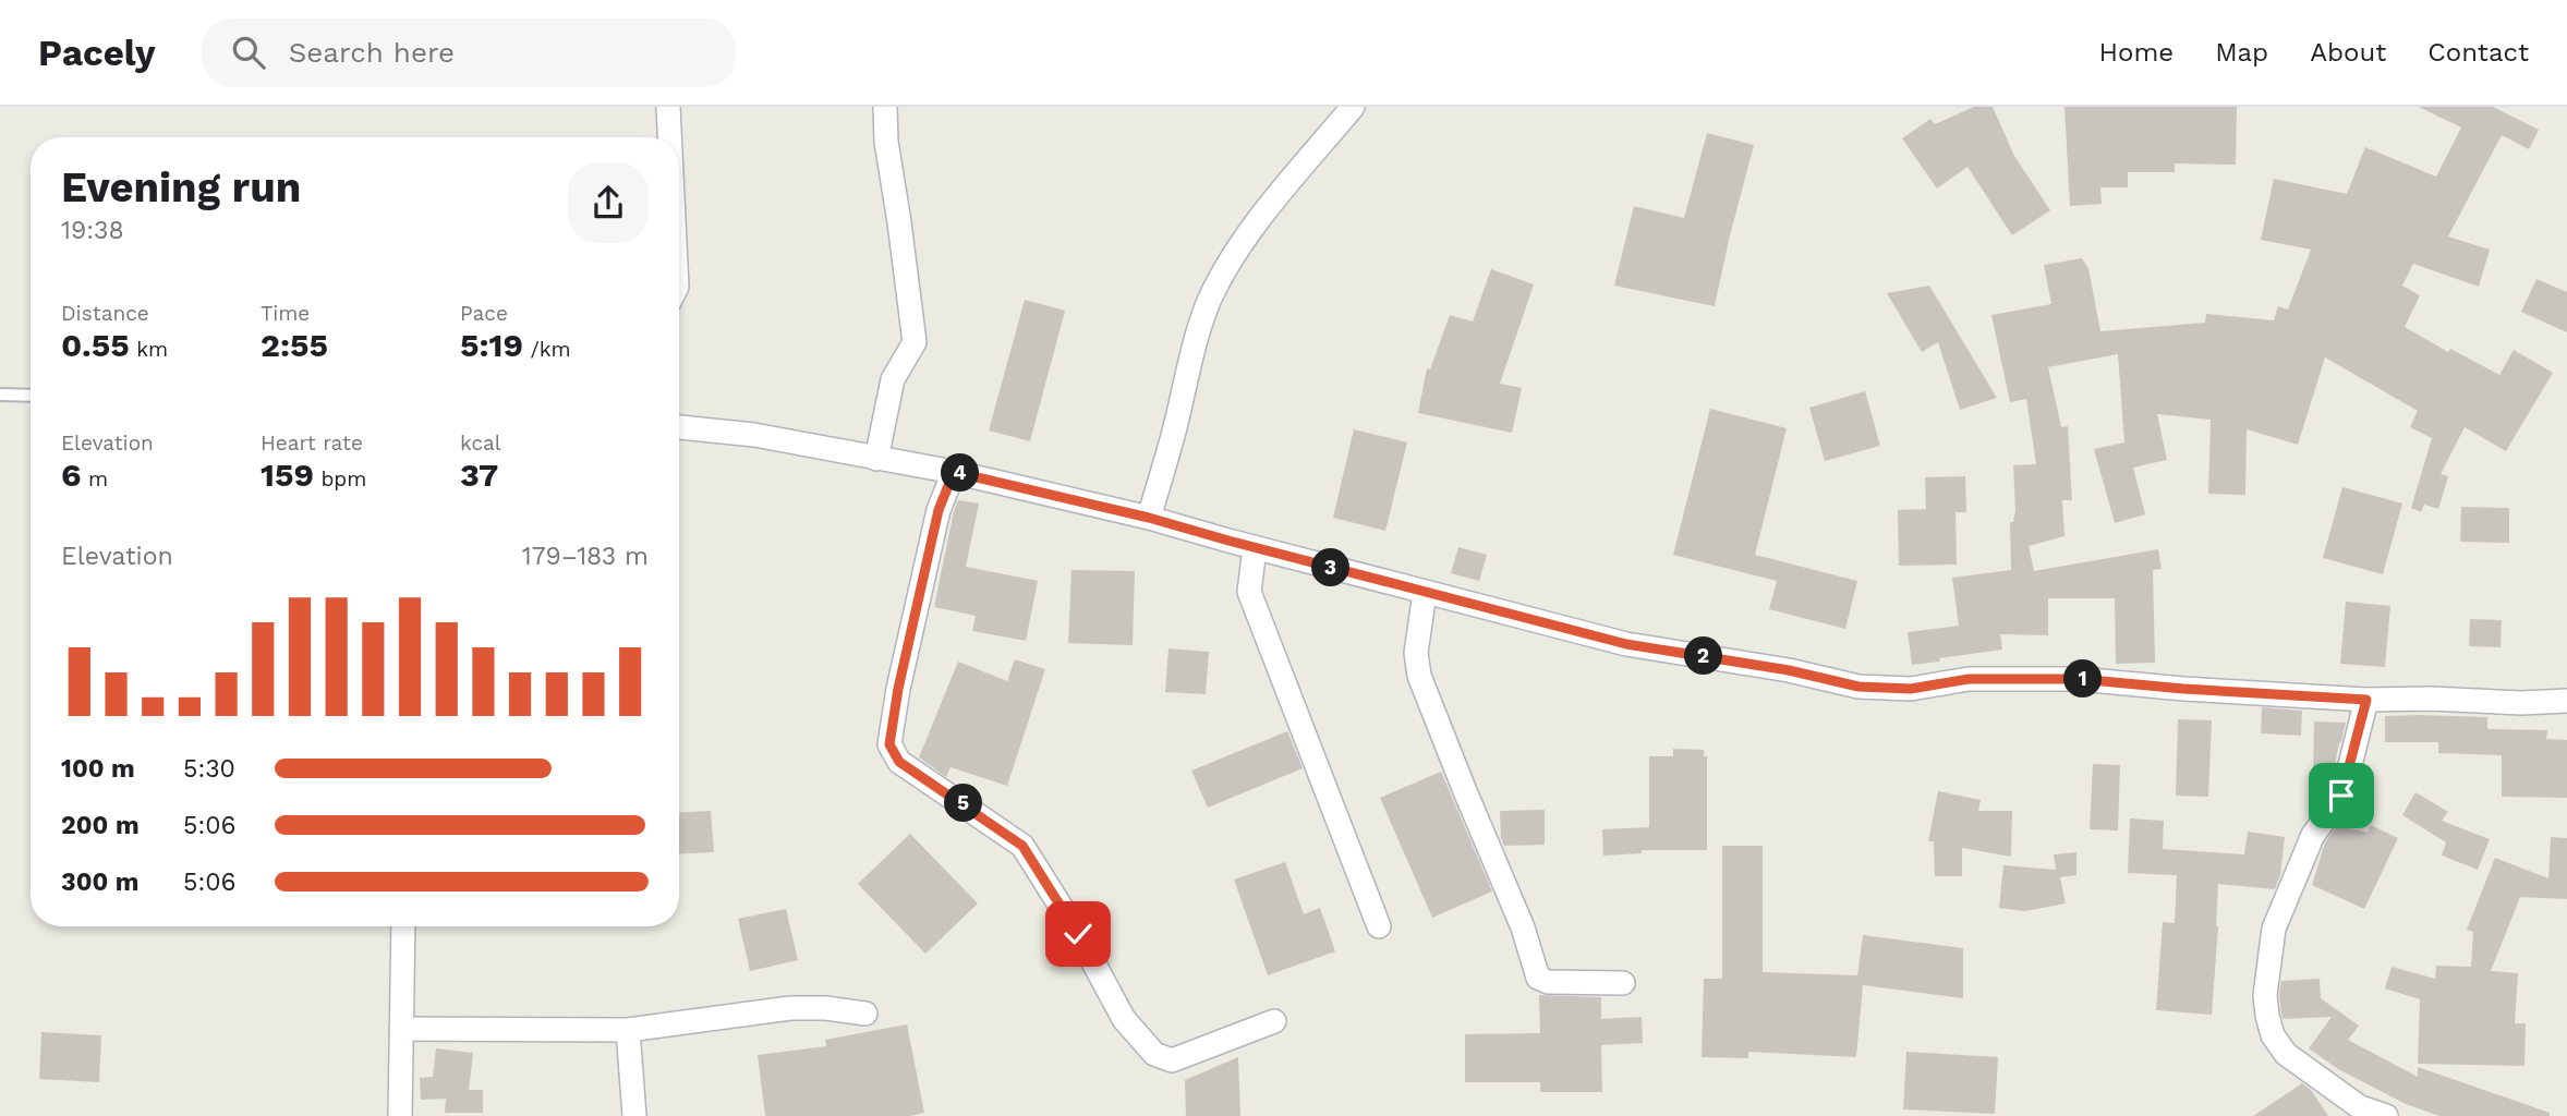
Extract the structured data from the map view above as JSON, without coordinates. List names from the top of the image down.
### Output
{
  "page": {
    "header": "Pacely",
    "search": "Search here",
    "nav": [
      "Home",
      "Map",
      "About",
      "Contact"
    ],
    "heading": ["Evening run", "19:38"],
    "stats": [
      ["Distance", "0.55 km"],
      ["Time", "2:55"],
      ["Pace", "5:19 /km"],
      ["Elevation", "6 m"],
      ["Heart rate", "159 bpm"],
      ["kcal", "37"]
    ],
    "pins": [
      "4",
      "3",
      "2",
      "1",
      "5"
    ],
    "chart": ["Elevation", "179–183 m"],
    "list": [
      {
        "name": "100 m",
        "note": "5:30"
      },
      {
        "name": "200 m",
        "note": "5:06"
      },
      {
        "name": "300 m",
        "note": "5:06"
      }
    ]
  }
}
